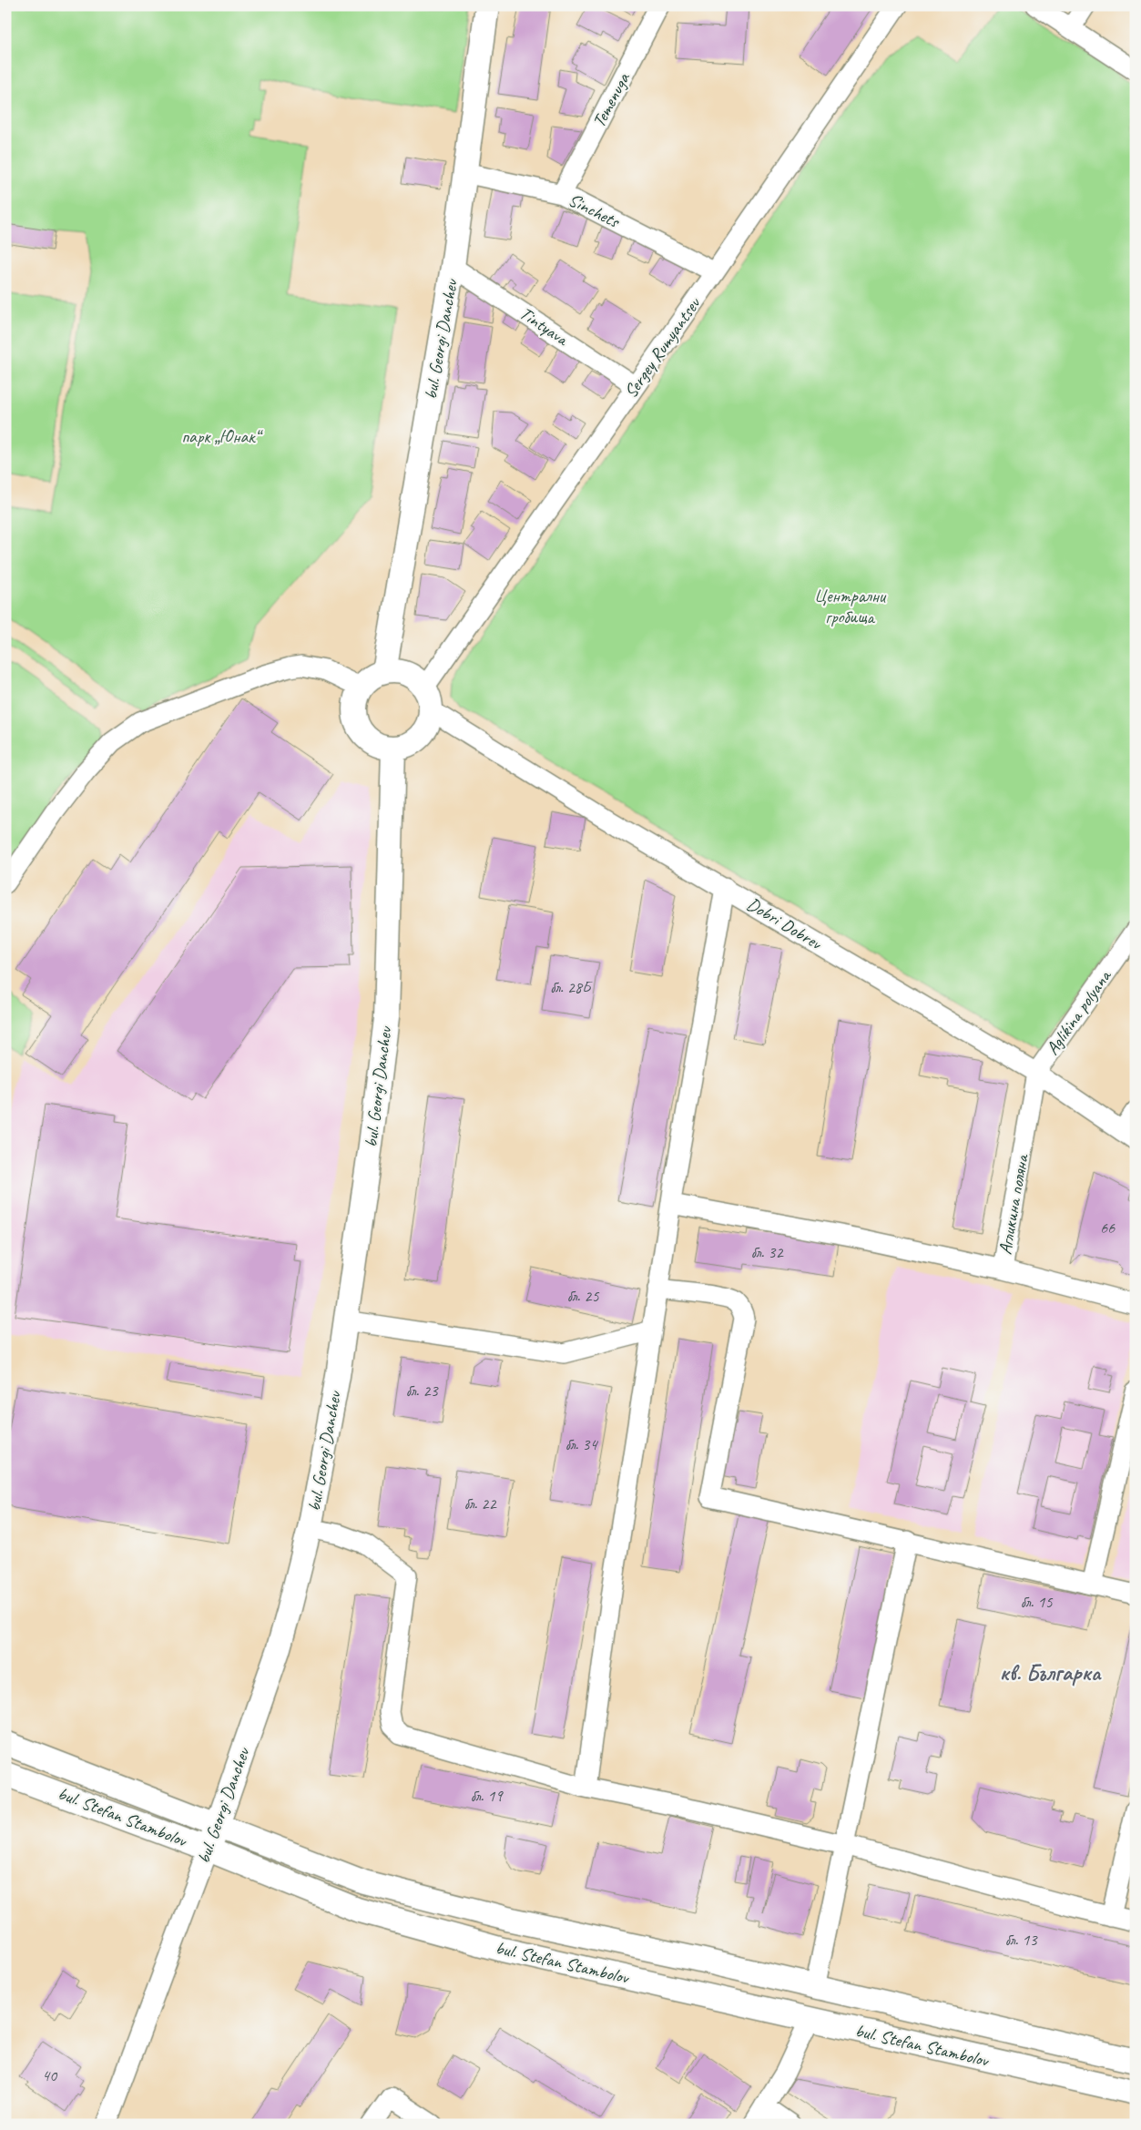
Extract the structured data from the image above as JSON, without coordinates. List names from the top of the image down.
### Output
{
  "streets": {
    "main road": ["bul. Georgi Danchev", "bul. Stefan Stambolov"],
    "street": [
      "Temenuga",
      "Sinchets",
      "Tintyava",
      "Sergey Rumyantsev",
      "Dobri Dobrev",
      "Aglikina polyana",
      "Агликина поляна"
    ]
  },
  "crossings": [
    ["Temenuga", "Sinchets"],
    ["Sinchets", "bul. Georgi Danchev"],
    ["Sinchets", "Sergey Rumyantsev"],
    ["Tintyava", "bul. Georgi Danchev"],
    ["Tintyava", "Sergey Rumyantsev"],
    ["bul. Georgi Danchev", "Sergey Rumyantsev"],
    ["bul. Georgi Danchev", "Dobri Dobrev"],
    ["bul. Georgi Danchev", "bul. Stefan Stambolov"],
    ["Sergey Rumyantsev", "Dobri Dobrev"],
    ["Dobri Dobrev", "Aglikina polyana"],
    ["Dobri Dobrev", "Агликина поляна"],
    ["Aglikina polyana", "Агликина поляна"]
  ],
  "districts": ["кв. Българка"],
  "parks": ["парк „Юнак“", "Централни гробища"],
  "house_numbers": [
    "бл. 28Б",
    "66",
    "бл. 32",
    "бл. 25",
    "бл. 23",
    "бл. 34",
    "бл. 22",
    "бл. 15",
    "бл. 19",
    "бл. 13",
    "40"
  ]
}
